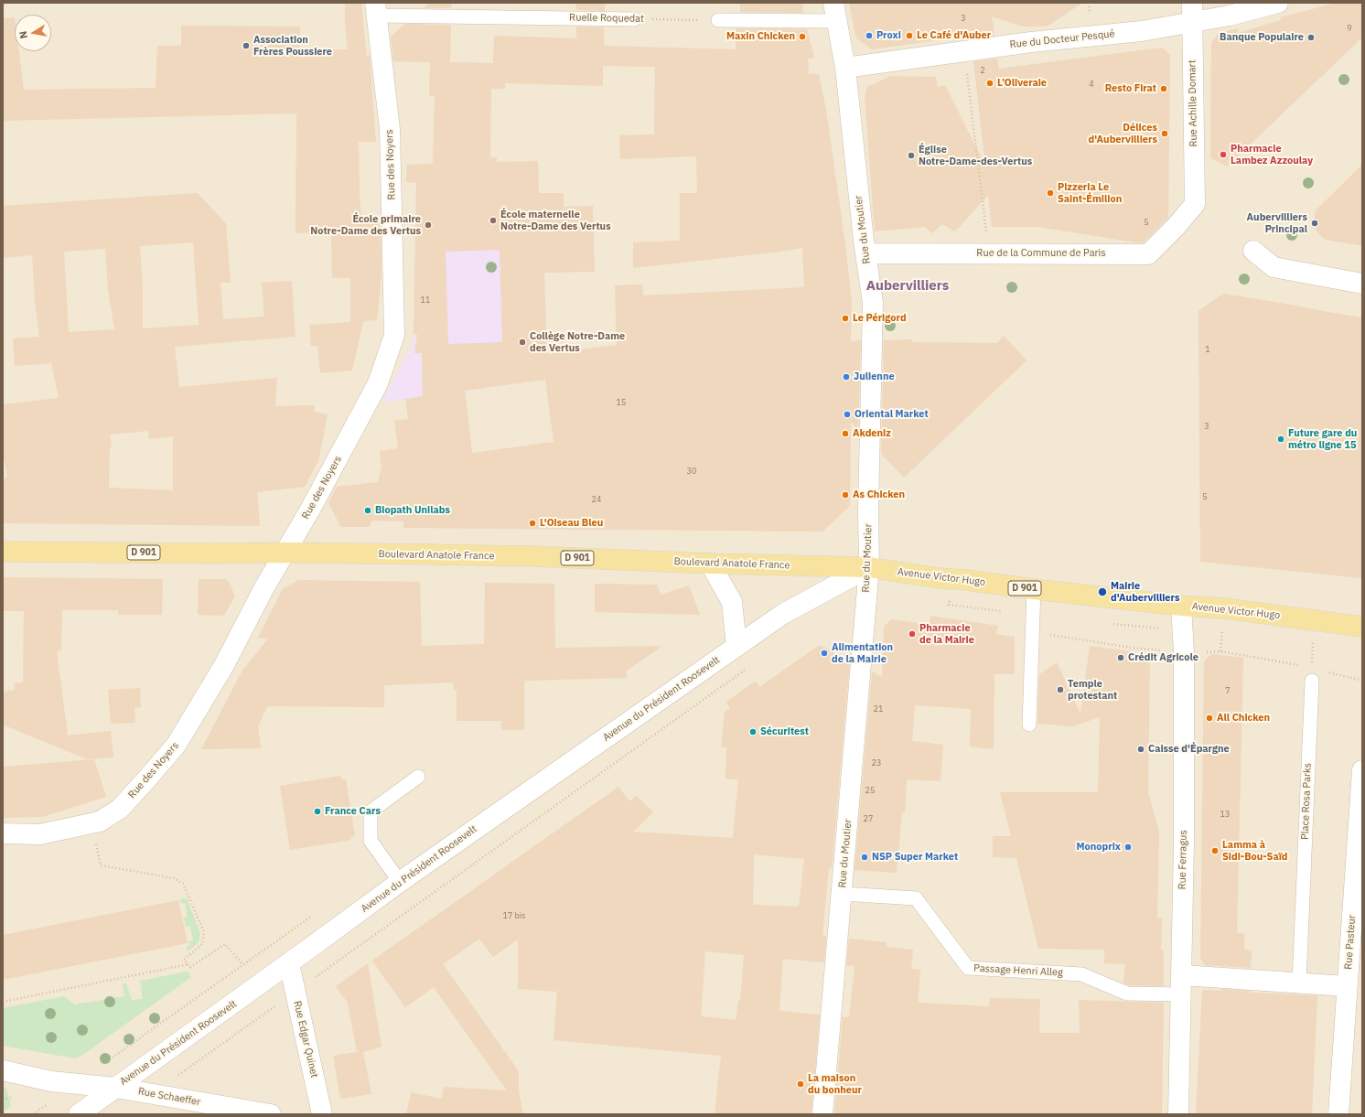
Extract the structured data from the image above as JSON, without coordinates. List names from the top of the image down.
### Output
{
  "streets": {
    "main road": ["D 901", "Boulevard Anatole France", "Avenue Victor Hugo"],
    "street": [
      "Rue du Docteur Pesqué",
      "Rue Achille Domart",
      "Rue des Noyers",
      "Rue du Moutier",
      "Rue de la Commune de Paris",
      "Avenue du Président Roosevelt",
      "Rue Ferragus",
      "Rue Pasteur",
      "Rue Edgar Quinet",
      "Rue Schaeffer"
    ],
    "lane": ["Ruelle Roquedat", "Place Rosa Parks", "Passage Henri Alleg"]
  },
  "crossings": [
    ["Ruelle Roquedat", "Rue des Noyers"],
    ["Rue du Docteur Pesqué", "Rue Achille Domart"],
    ["Rue du Docteur Pesqué", "Rue du Moutier"],
    ["Rue Achille Domart", "Rue de la Commune de Paris"],
    ["Rue des Noyers", "Boulevard Anatole France"],
    ["Rue du Moutier", "Rue de la Commune de Paris"],
    ["Rue du Moutier", "Boulevard Anatole France"],
    ["Rue du Moutier", "Avenue Victor Hugo"],
    ["Rue du Moutier", "Avenue du Président Roosevelt"],
    ["Rue du Moutier", "Passage Henri Alleg"],
    ["Boulevard Anatole France", "Avenue Victor Hugo"],
    ["Boulevard Anatole France", "Avenue du Président Roosevelt"],
    ["Avenue Victor Hugo", "Avenue du Président Roosevelt"],
    ["Avenue Victor Hugo", "Rue Ferragus"],
    ["Avenue du Président Roosevelt", "Rue Edgar Quinet"],
    ["Avenue du Président Roosevelt", "Rue Schaeffer"],
    ["Rue Ferragus", "Passage Henri Alleg"]
  ],
  "districts": ["Aubervilliers"],
  "places": [
    "Proxi",
    "Le Café d'Auber",
    "Maxin Chicken",
    "Banque Populaire",
    "Association Frères Poussiere",
    "L’Oliveraie",
    "Resto Firat",
    "Délices d'Aubervilliers",
    "Pharmacie Lambez Azzoulay",
    "Église Notre-Dame-des-Vertus",
    "Pizzeria Le Saint-Émilion",
    "École maternelle Notre-Dame des Vertus",
    "Aubervilliers Principal",
    "École primaire Notre-Dame des Vertus",
    "Le Périgord",
    "Collège Notre-Dame des Vertus",
    "Julienne",
    "Oriental Market",
    "Akdeniz",
    "Future gare du métro ligne 15",
    "As Chicken",
    "Biopath Unilabs",
    "L'Oiseau Bleu",
    "Mairie d'Aubervilliers",
    "Pharmacie de la Mairie",
    "Alimentation de la Mairie",
    "Crédit Agricole",
    "Temple protestant",
    "All Chicken",
    "Sécuritest",
    "Caisse d'Épargne",
    "France Cars",
    "Monoprix",
    "Lamma à Sidi-Bou-Saïd",
    "NSP Super Market",
    "La maison du bonheur"
  ],
  "house_numbers": [
    "3",
    "9",
    "2",
    "4",
    "5",
    "11",
    "1",
    "15",
    "3",
    "30",
    "5",
    "24",
    "7",
    "21",
    "23",
    "25",
    "13",
    "27",
    "17 bis"
  ],
  "north": "left"
}
